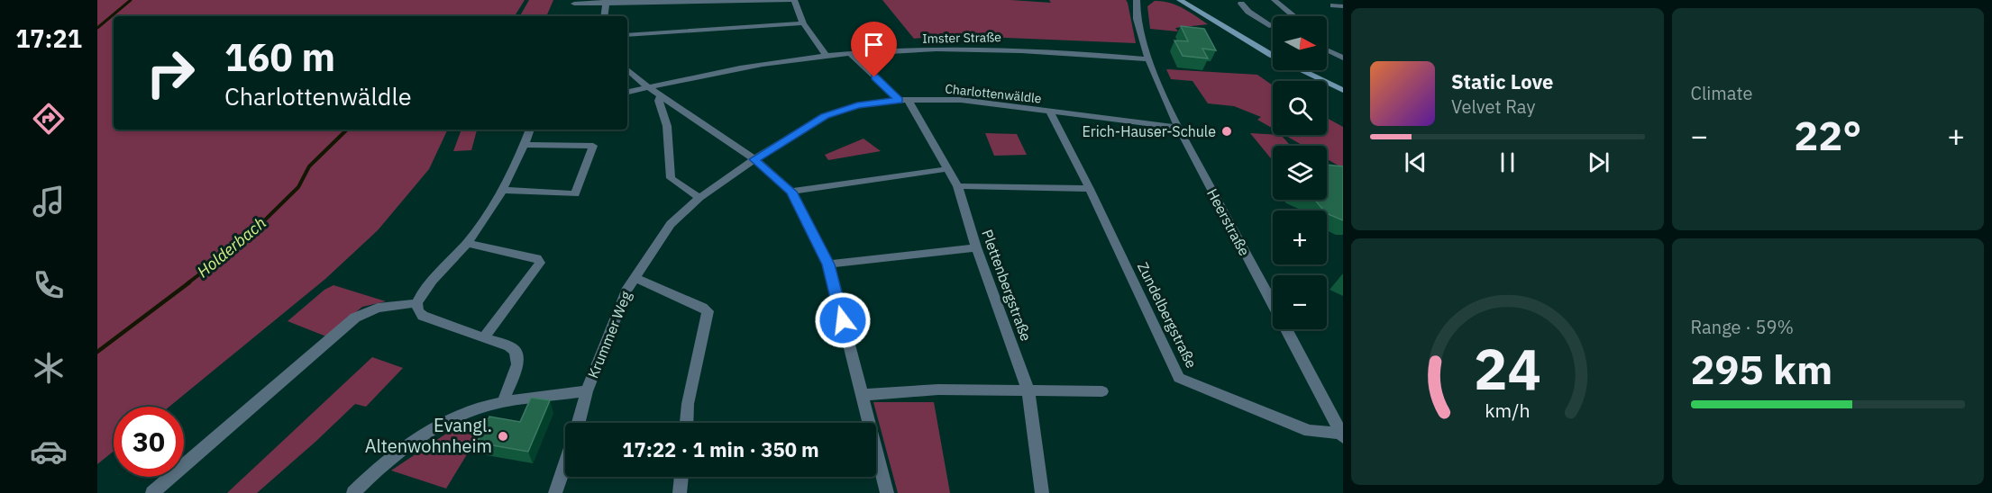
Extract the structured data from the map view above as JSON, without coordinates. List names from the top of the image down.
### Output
{
  "streets": {
    "street": [
      "Imster Straße",
      "Charlottenwäldle",
      "Heerstraße",
      "Plettenbergstraße",
      "Zundelbergstraße",
      "Krummer Weg"
    ]
  },
  "crossings": [
    ["Imster Straße", "Heerstraße"],
    ["Imster Straße", "Plettenbergstraße"],
    ["Charlottenwäldle", "Heerstraße"],
    ["Charlottenwäldle", "Plettenbergstraße"],
    ["Charlottenwäldle", "Zundelbergstraße"],
    ["Charlottenwäldle", "Krummer Weg"],
    ["Heerstraße", "Zundelbergstraße"]
  ],
  "water": ["Holderbach"],
  "places": ["Erich-Hauser-Schule", "Evangl. Altenwohnheim"],
  "north": "right",
  "page": {
    "tabs": "17:21",
    "tile": [
      "Climate",
      ["Range · 59%", "295 km"]
    ],
    "map_buttons": ["+", "−"],
    "turn": ["160 m", "Charlottenwäldle"],
    "song": ["Static Love", "Velvet Ray"],
    "heat": ["−", "22°", "+"],
    "limit": "30",
    "trip": "17:22 · 1 min · 350 m",
    "gauge": ["24", "km/h"]
  }
}
